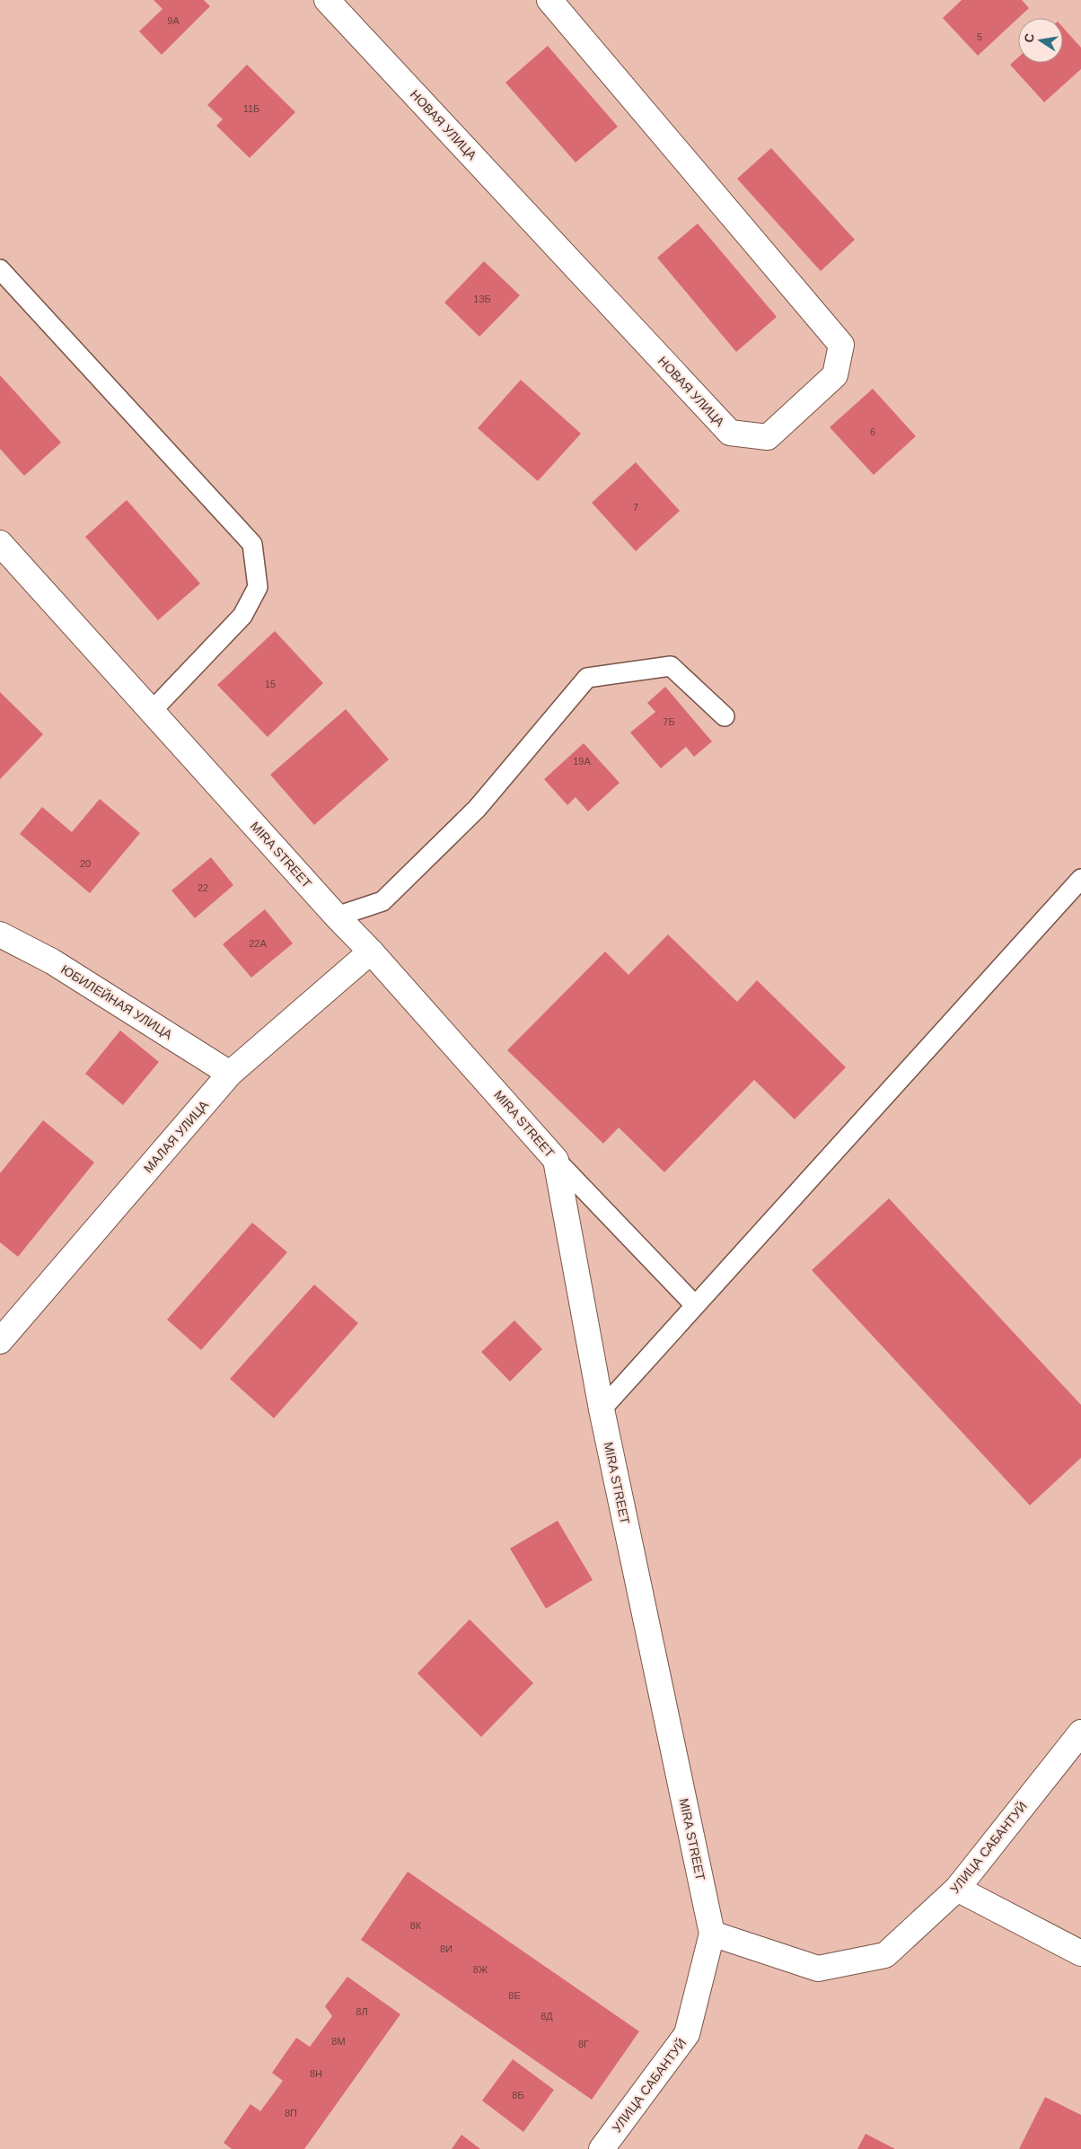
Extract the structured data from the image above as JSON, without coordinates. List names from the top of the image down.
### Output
{
  "streets": {
    "street": [
      "НОВАЯ УЛИЦА",
      "MIRA STREET",
      "ЮБИЛЕЙНАЯ УЛИЦА",
      "МАЛАЯ УЛИЦА",
      "УЛИЦА САБАНТУЙ"
    ]
  },
  "crossings": [
    ["MIRA STREET", "МАЛАЯ УЛИЦА"],
    ["MIRA STREET", "УЛИЦА САБАНТУЙ"],
    ["ЮБИЛЕЙНАЯ УЛИЦА", "МАЛАЯ УЛИЦА"]
  ],
  "house_numbers": [
    "9А",
    "5",
    "11Б",
    "13Б",
    "6",
    "7",
    "15",
    "7Б",
    "19А",
    "20",
    "22",
    "22А",
    "8К",
    "8И",
    "8Ж",
    "8Е",
    "8Л",
    "8Д",
    "8М",
    "8Г",
    "8Н",
    "8Б",
    "8П"
  ],
  "north": "left"
}
